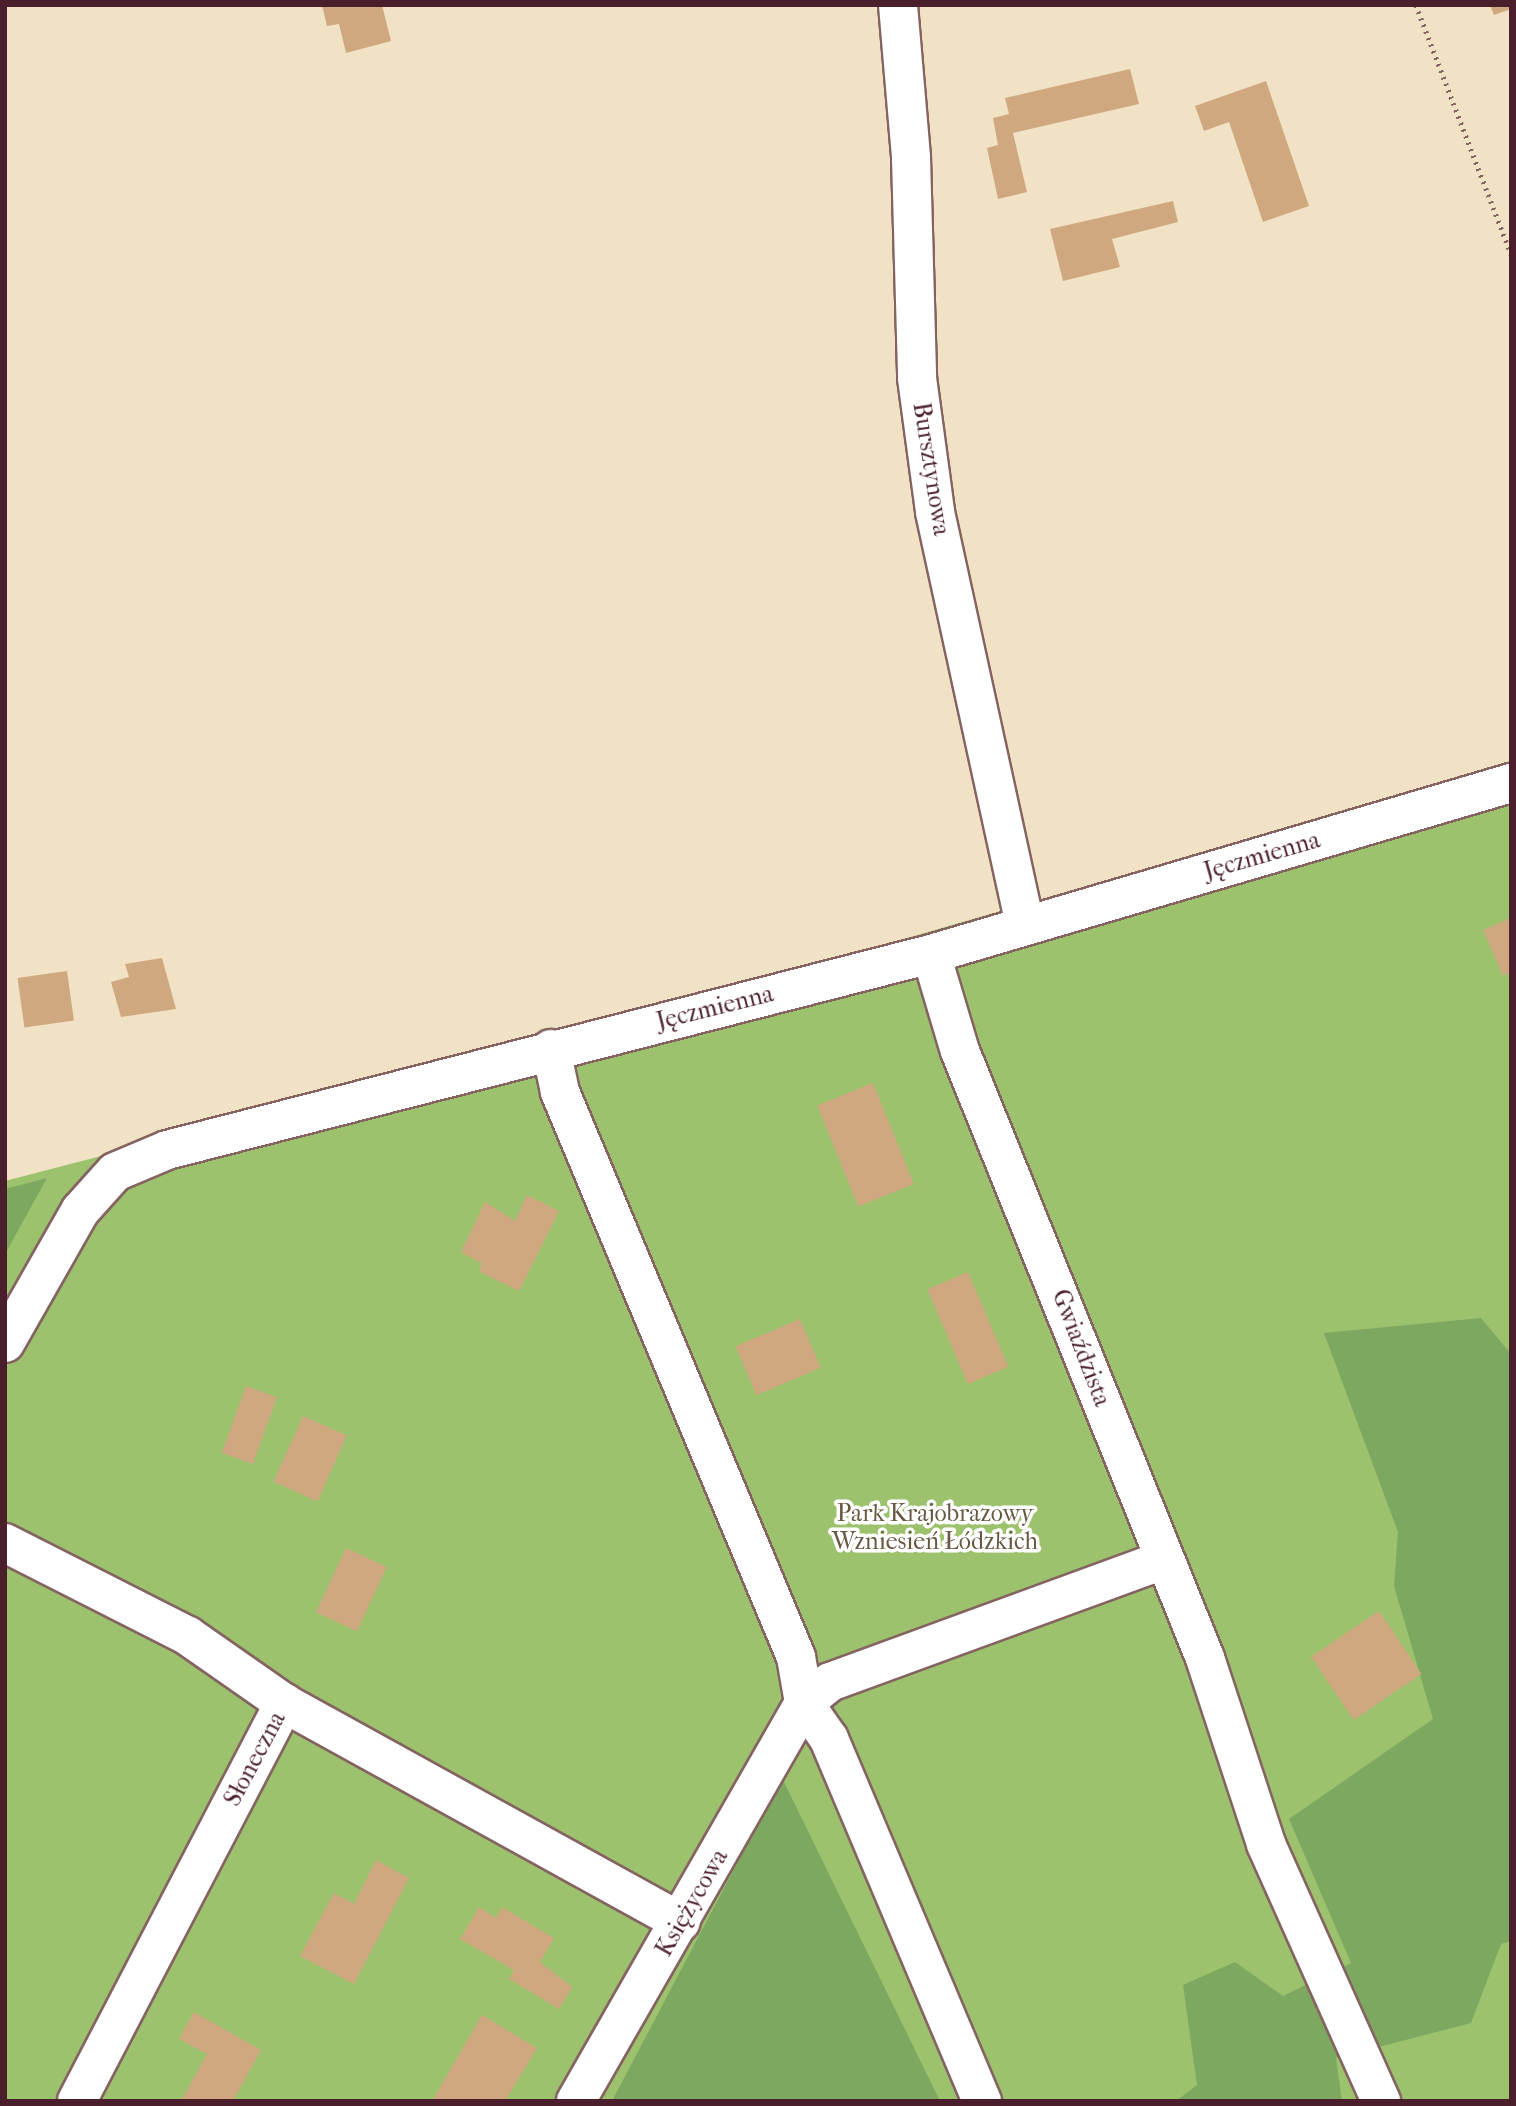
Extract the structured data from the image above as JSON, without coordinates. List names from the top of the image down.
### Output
{
  "streets": {
    "street": [
      "Bursztynowa",
      "Jęczmienna",
      "Gwiaździsta",
      "Słoneczna",
      "Księżycowa"
    ]
  },
  "crossings": [
    ["Bursztynowa", "Jęczmienna"],
    ["Jęczmienna", "Gwiaździsta"]
  ],
  "parks": ["Park Krajobrazowy Wzniesień Łódzkich"]
}
